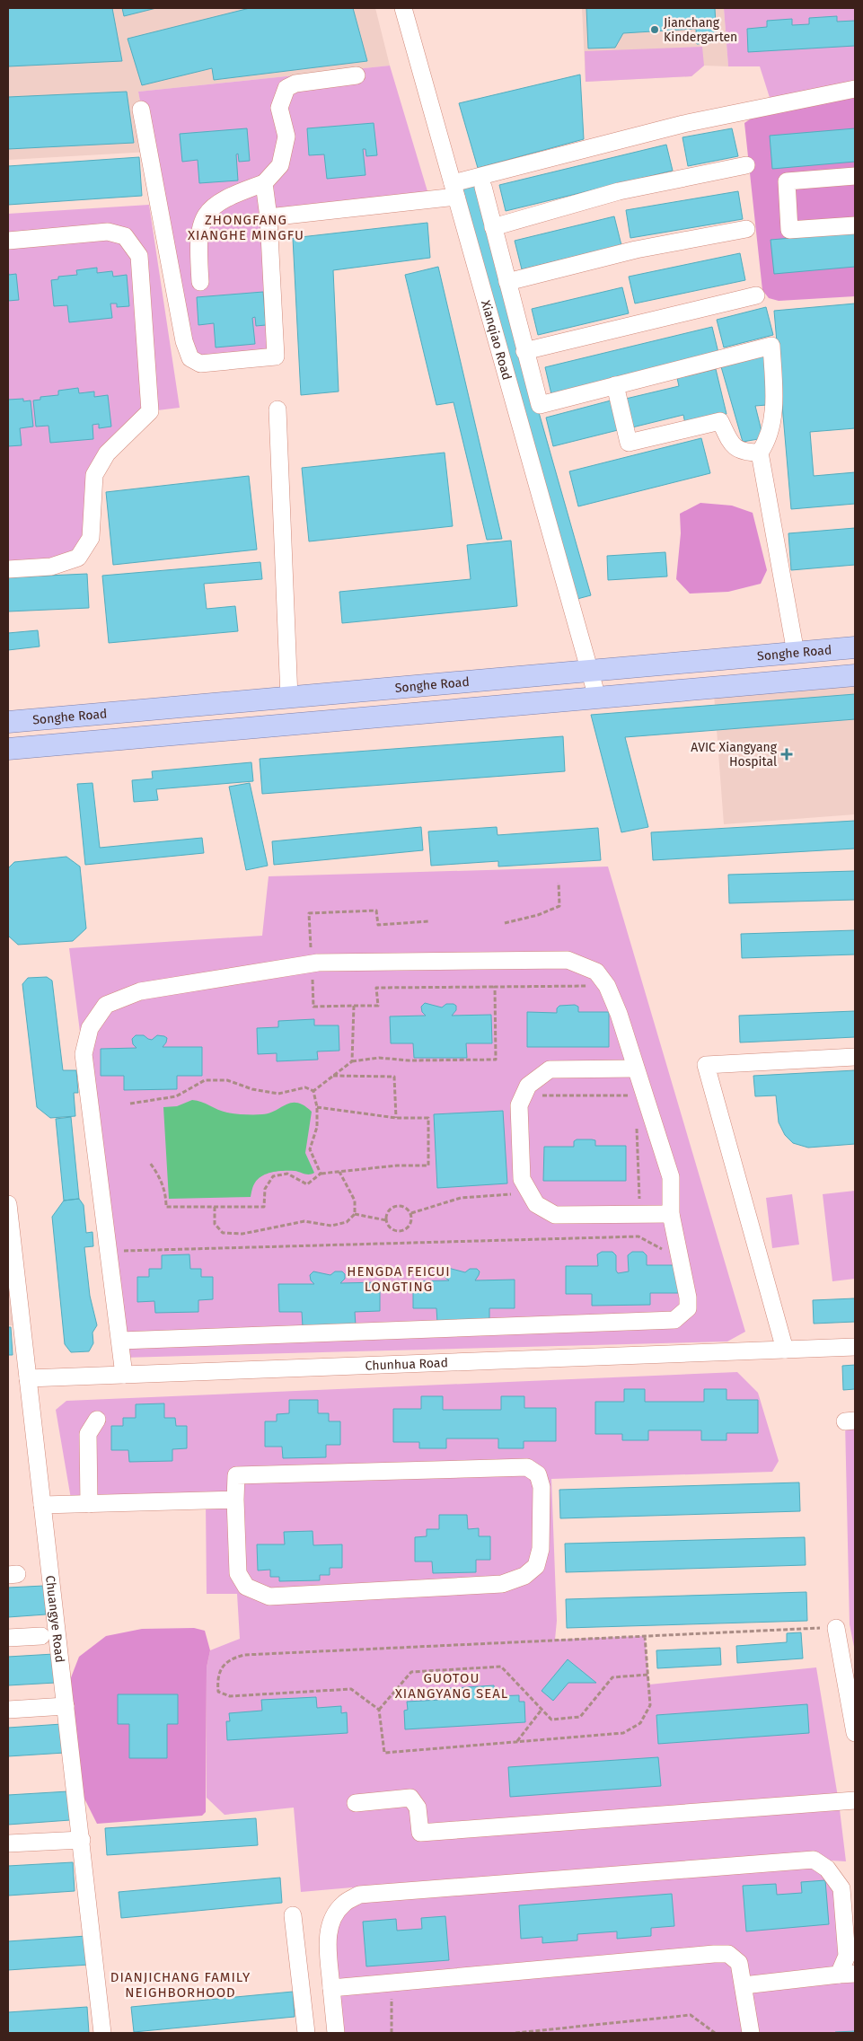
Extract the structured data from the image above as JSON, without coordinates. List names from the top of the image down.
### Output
{
  "streets": {
    "main road": ["Songhe Road"],
    "street": ["Xianqiao Road", "Chunhua Road", "Chuangye Road"]
  },
  "crossings": [
    ["Xianqiao Road", "Songhe Road"],
    ["Chunhua Road", "Chuangye Road"]
  ],
  "districts": [
    "ZHONGFANG XIANGHE MINGFU",
    "HENGDA FEICUI LONGTING",
    "GUOTOU XIANGYANG SEAL",
    "DIANJICHANG FAMILY NEIGHBORHOOD"
  ],
  "places": {
    "other": ["Jianchang Kindergarten"],
    "health": ["AVIC Xiangyang Hospital"]
  }
}
